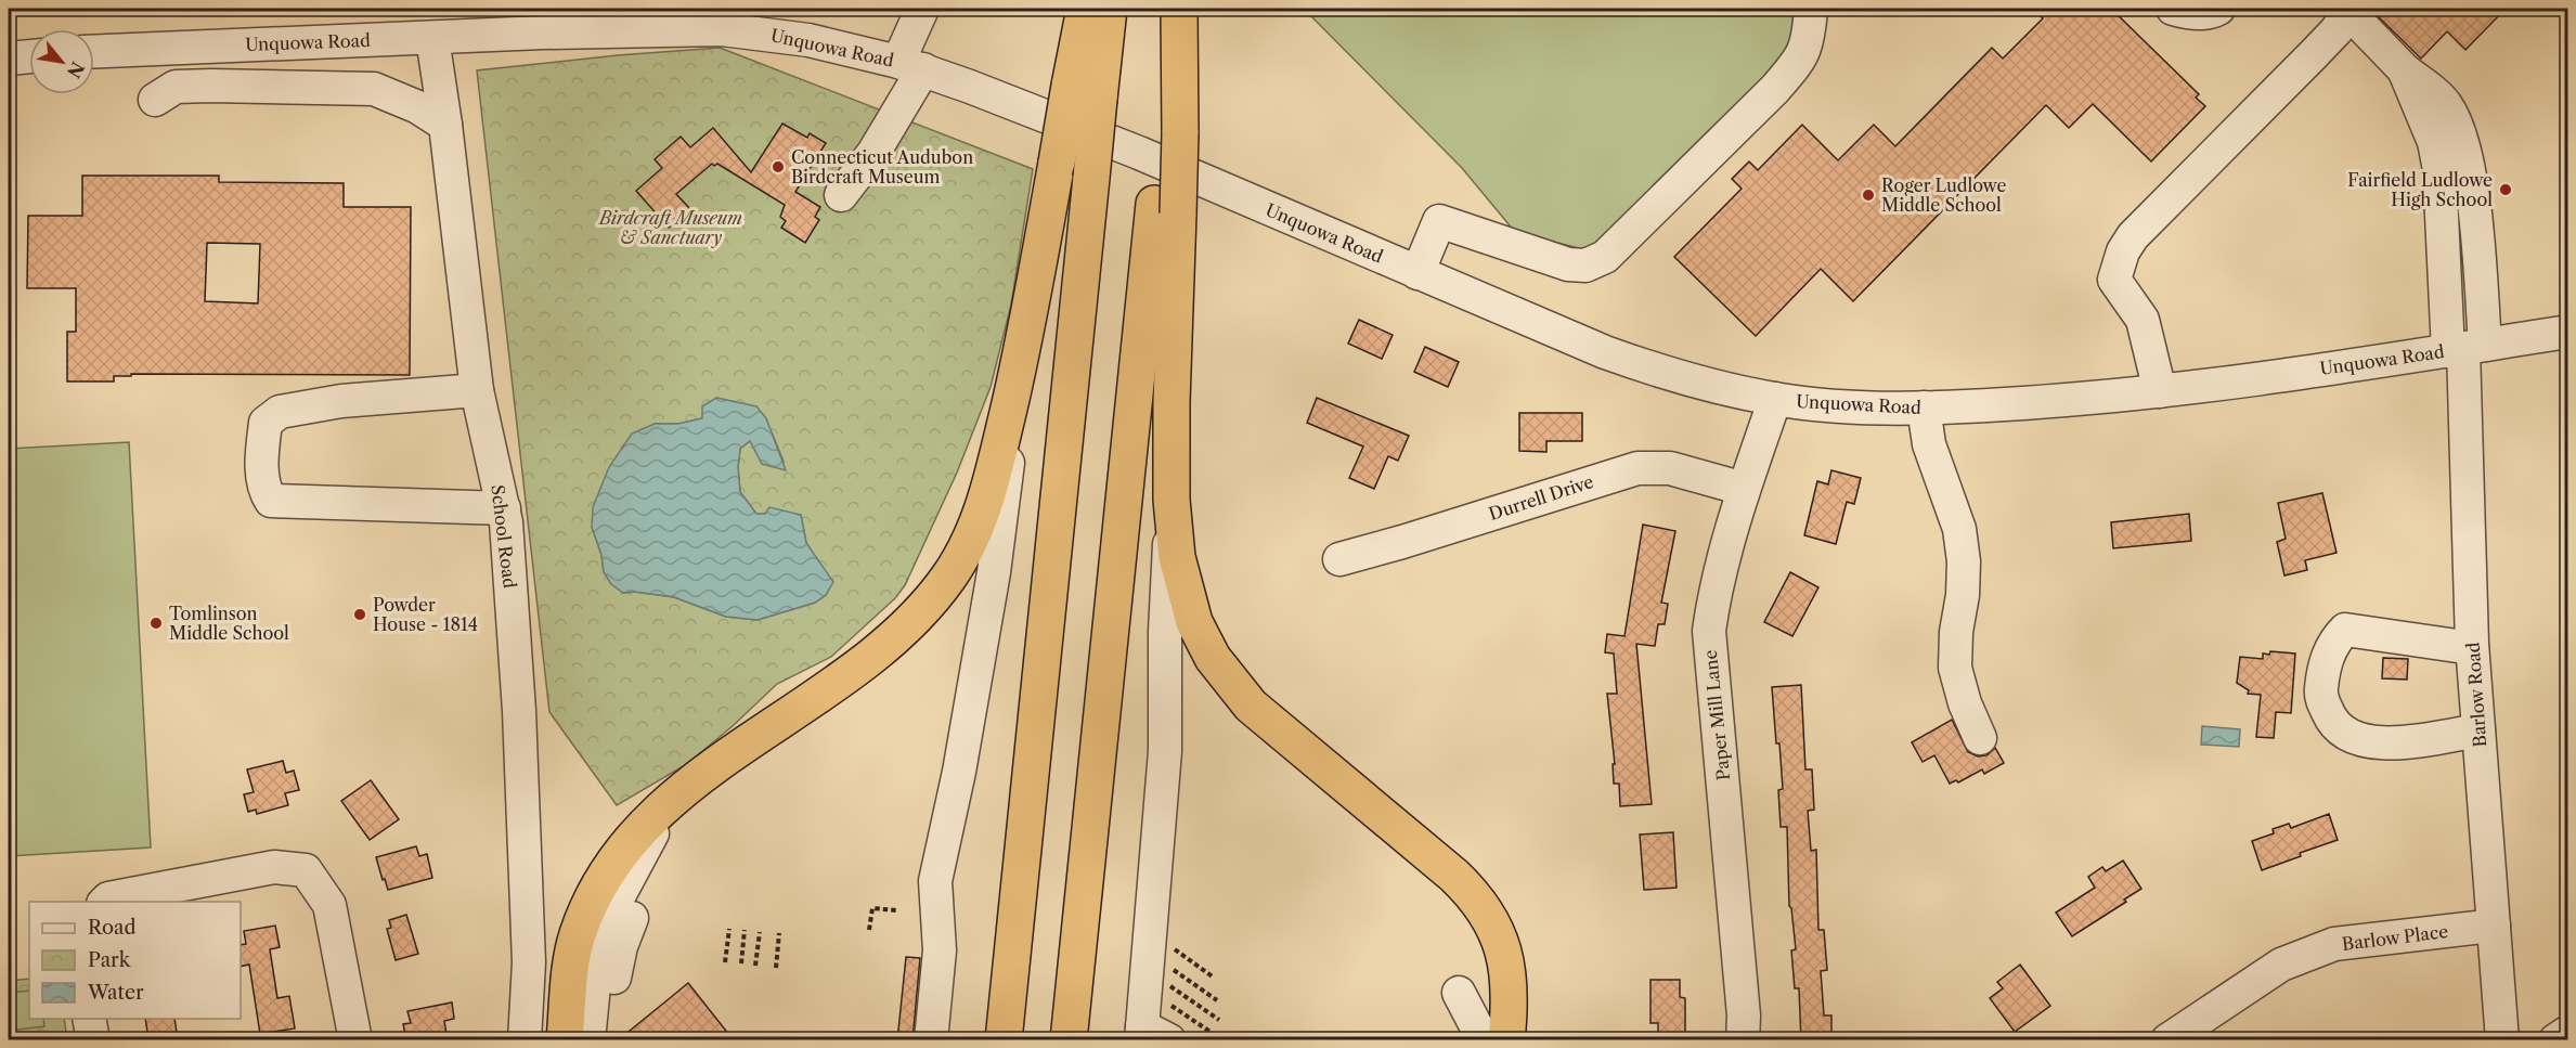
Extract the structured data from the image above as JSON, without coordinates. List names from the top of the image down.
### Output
{
  "streets": {
    "street": [
      "Unquowa Road",
      "Durrell Drive",
      "School Road",
      "Barlow Road",
      "Paper Mill Lane",
      "Barlow Place"
    ]
  },
  "crossings": [
    ["Unquowa Road", "School Road"],
    ["Unquowa Road", "Barlow Road"],
    ["Unquowa Road", "Paper Mill Lane"],
    ["Durrell Drive", "Paper Mill Lane"],
    ["Barlow Road", "Barlow Place"]
  ],
  "parks": ["Birdcraft Museum & Sanctuary"],
  "places": [
    "Connecticut Audubon Birdcraft Museum",
    "Fairfield Ludlowe High School",
    "Roger Ludlowe Middle School",
    "Powder House - 1814",
    "Tomlinson Middle School"
  ],
  "legend": ["Road", "Park", "Water"],
  "north": "bottom right"
}
